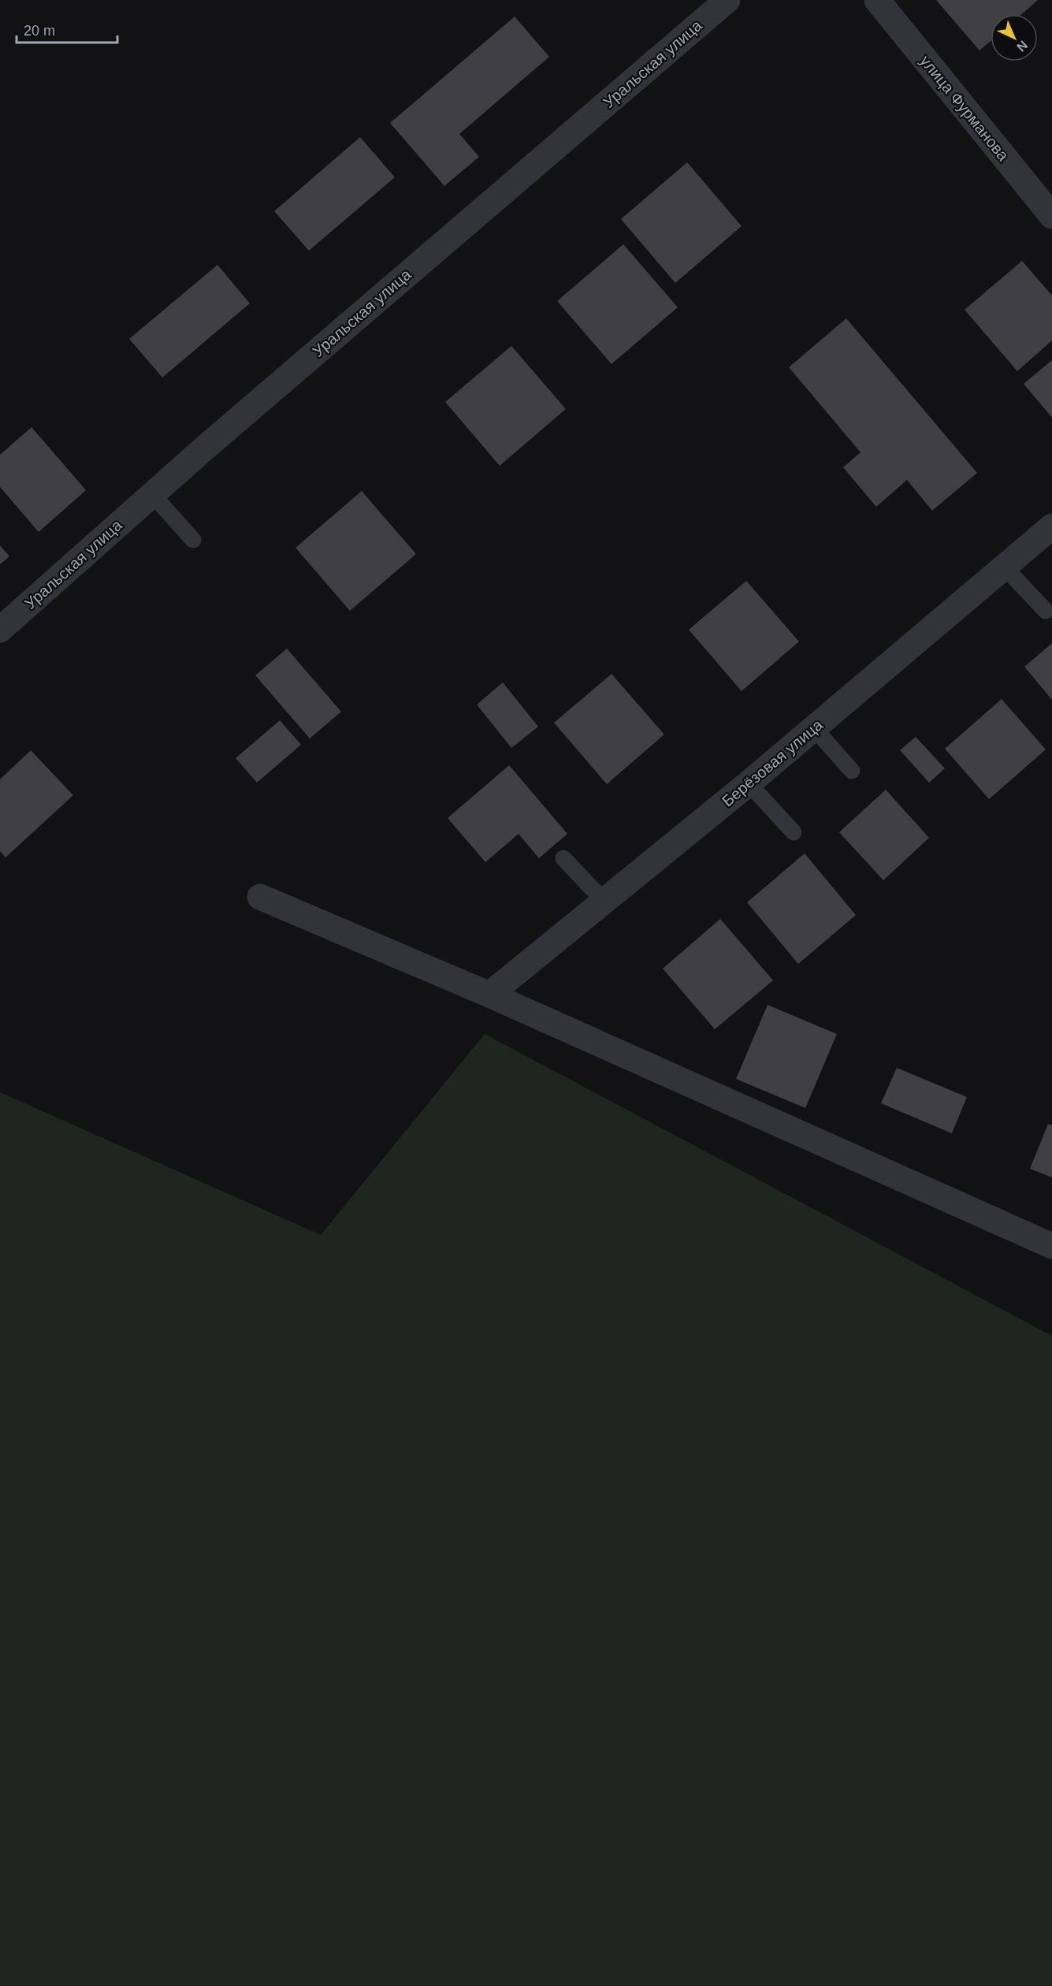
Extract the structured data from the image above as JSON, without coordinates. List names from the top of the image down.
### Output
{
  "streets": {
    "street": ["Уральская улица", "улица Фурманова", "Берёзовая улица"]
  },
  "scale_bar": "20 m",
  "north": "bottom right"
}
